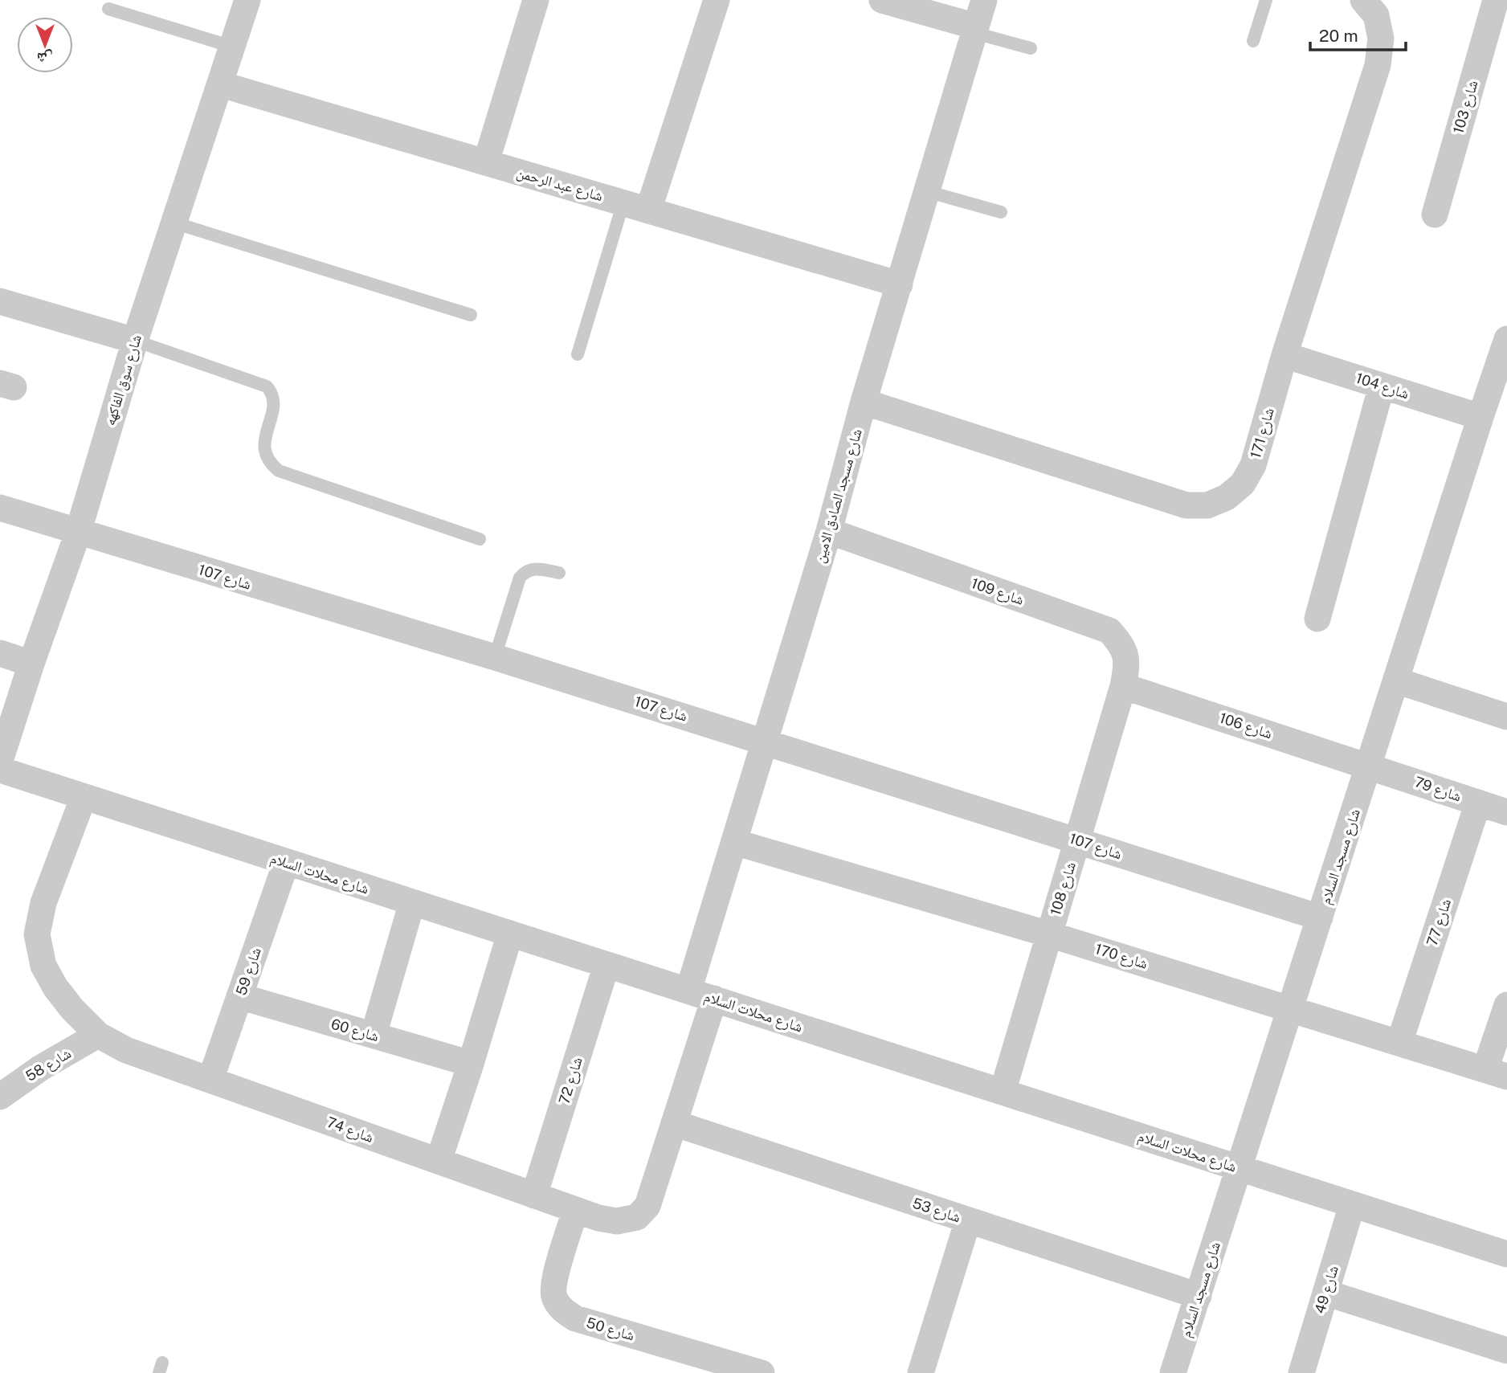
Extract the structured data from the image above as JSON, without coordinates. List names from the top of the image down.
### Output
{
  "streets": {
    "street": [
      "شارع 103",
      "شارع عبد الرحمن",
      "شارع سوق الفاكهه",
      "شارع 104",
      "شارع 171",
      "شارع مسجد الصادق الامين",
      "شارع 107",
      "شارع 109",
      "شارع 106",
      "شارع 79",
      "شارع مسجد السلام",
      "شارع محلات السلام",
      "شارع 108",
      "شارع 77",
      "شارع 170",
      "شارع 59",
      "شارع 60",
      "شارع 58",
      "شارع 72",
      "شارع 74",
      "شارع 53",
      "شارع 49",
      "شارع 50"
    ]
  },
  "crossings": [
    ["شارع عبد الرحمن", "شارع سوق الفاكهه"],
    ["شارع عبد الرحمن", "شارع مسجد الصادق الامين"],
    ["شارع سوق الفاكهه", "شارع 107"],
    ["شارع 104", "شارع 171"],
    ["شارع 104", "شارع مسجد السلام"],
    ["شارع 171", "شارع مسجد الصادق الامين"],
    ["شارع مسجد الصادق الامين", "شارع 107"],
    ["شارع مسجد الصادق الامين", "شارع 109"],
    ["شارع مسجد الصادق الامين", "شارع محلات السلام"],
    ["شارع مسجد الصادق الامين", "شارع 170"],
    ["شارع 107", "شارع مسجد السلام"],
    ["شارع 107", "شارع 108"],
    ["شارع 109", "شارع 106"],
    ["شارع 109", "شارع 108"],
    ["شارع 106", "شارع 79"],
    ["شارع 106", "شارع مسجد السلام"],
    ["شارع 106", "شارع 108"],
    ["شارع 79", "شارع مسجد السلام"],
    ["شارع 79", "شارع 77"],
    ["شارع مسجد السلام", "شارع محلات السلام"],
    ["شارع مسجد السلام", "شارع 170"],
    ["شارع مسجد السلام", "شارع 53"],
    ["شارع محلات السلام", "شارع 108"],
    ["شارع محلات السلام", "شارع 59"],
    ["شارع محلات السلام", "شارع 72"],
    ["شارع محلات السلام", "شارع 74"],
    ["شارع محلات السلام", "شارع 49"],
    ["شارع 108", "شارع 170"],
    ["شارع 77", "شارع 170"],
    ["شارع 59", "شارع 60"],
    ["شارع 59", "شارع 74"],
    ["شارع 58", "شارع 74"],
    ["شارع 72", "شارع 74"],
    ["شارع 74", "شارع 53"],
    ["شارع 74", "شارع 50"]
  ],
  "scale_bar": "20 m",
  "north": "bottom"
}
